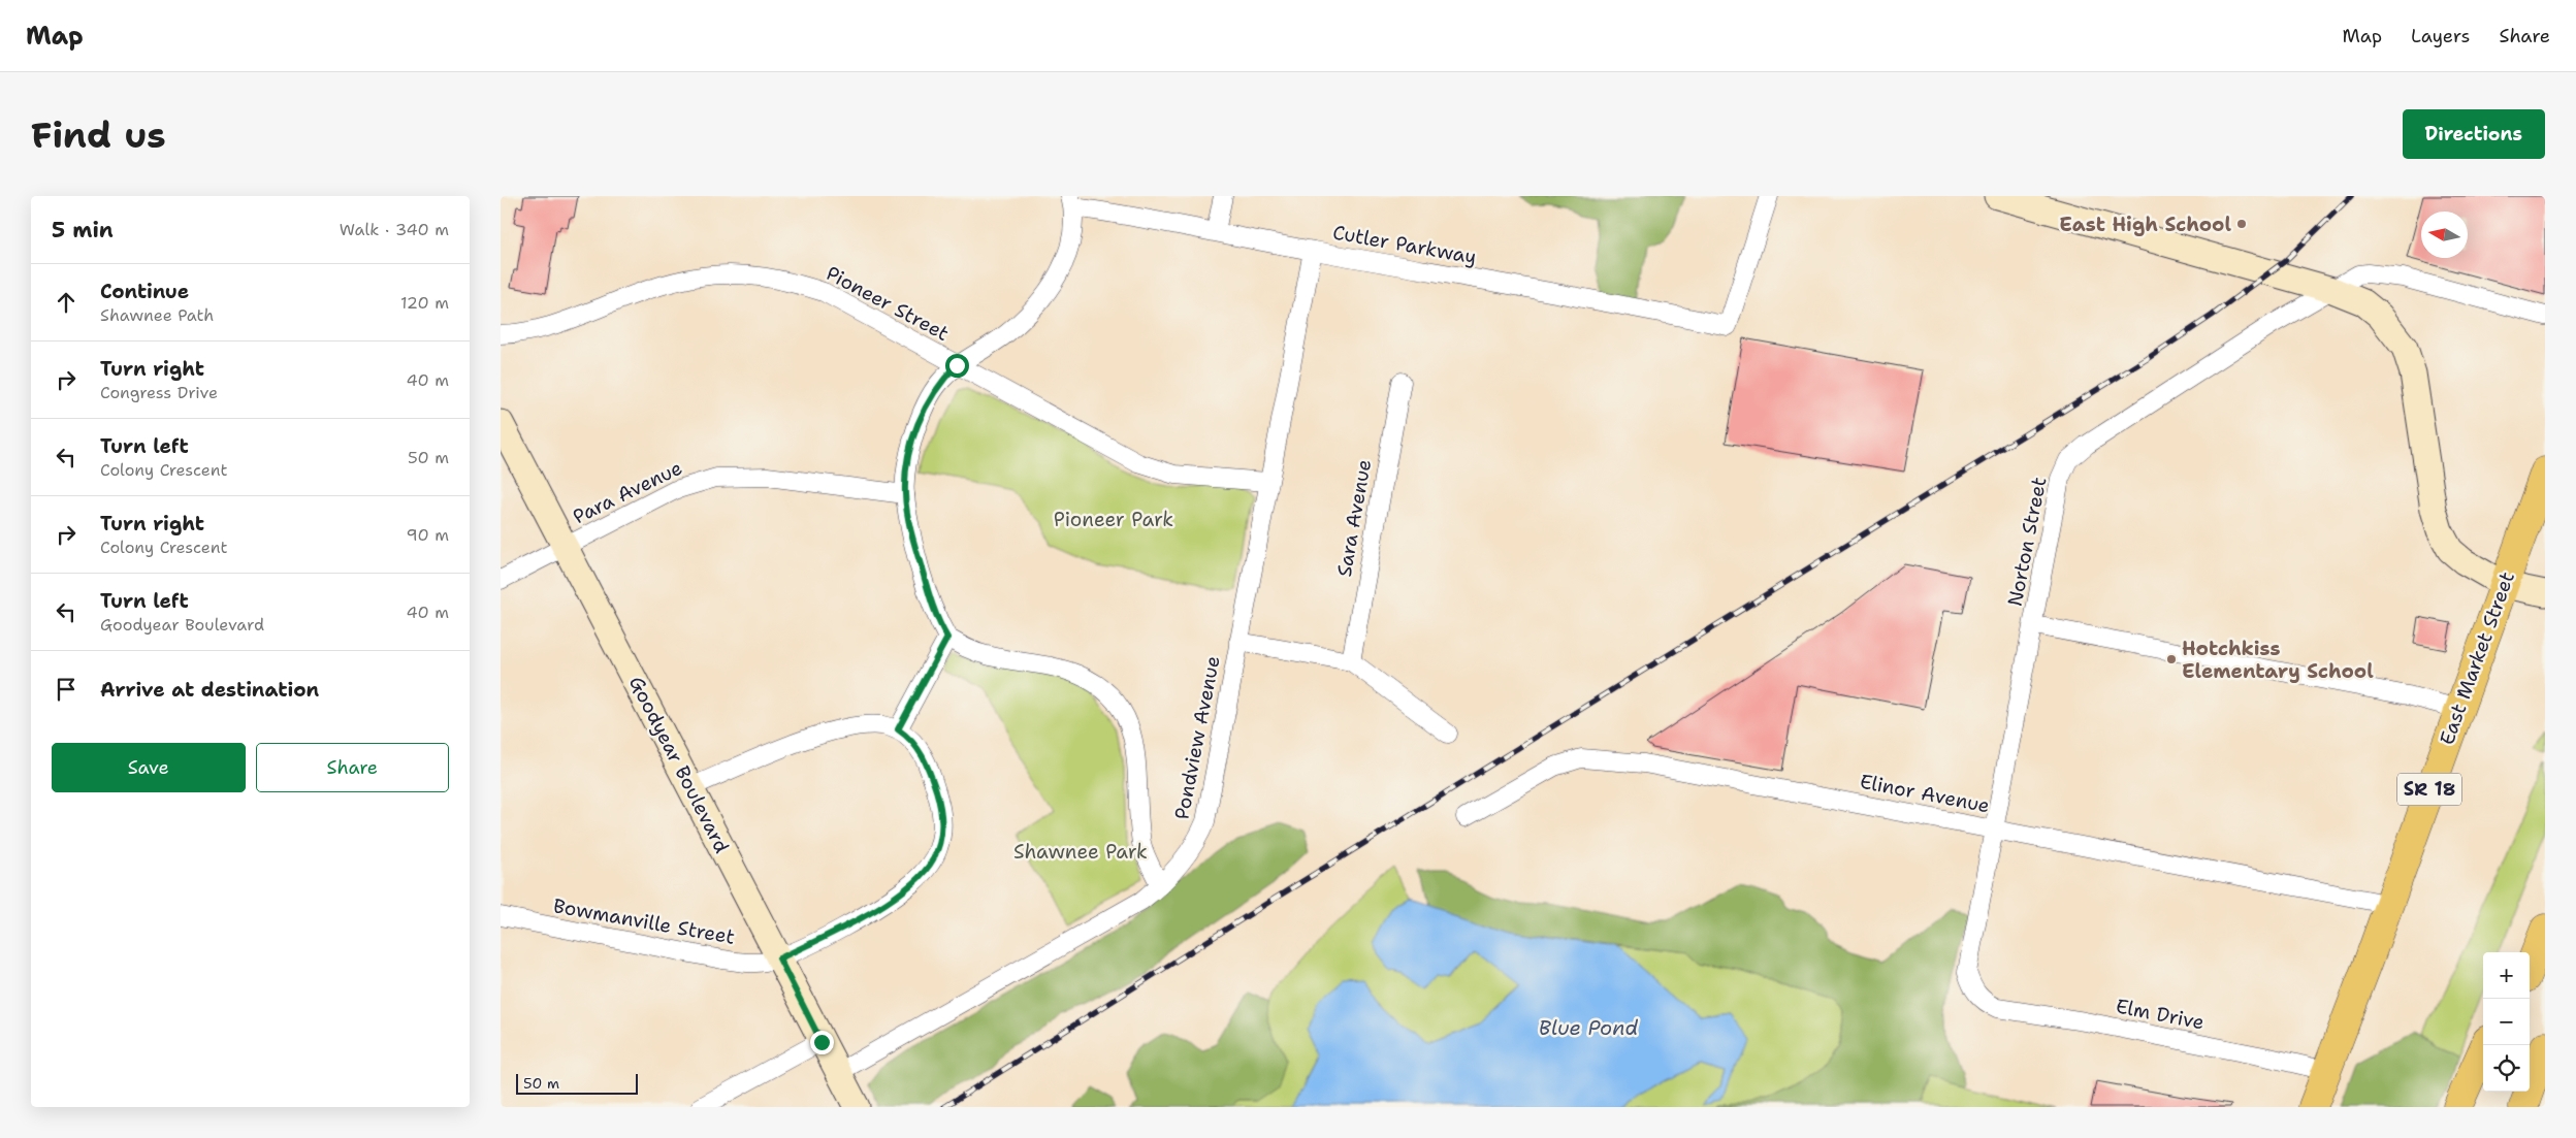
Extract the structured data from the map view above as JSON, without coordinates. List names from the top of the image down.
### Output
{
  "streets": {
    "main road": ["East Market Street", "SR 18"],
    "street": [
      "Cutler Parkway",
      "Pioneer Street",
      "Para Avenue",
      "Sara Avenue",
      "Norton Street",
      "Pondview Avenue",
      "Goodyear Boulevard",
      "Elinor Avenue",
      "Bowmanville Street",
      "Elm Drive"
    ]
  },
  "crossings": [
    ["Cutler Parkway", "Pondview Avenue"],
    ["Pioneer Street", "Pondview Avenue"],
    ["Para Avenue", "Goodyear Boulevard"],
    ["Norton Street", "Elinor Avenue"],
    ["Norton Street", "Elm Drive"],
    ["East Market Street", "Elinor Avenue"],
    ["East Market Street", "Elm Drive"],
    ["Pondview Avenue", "Goodyear Boulevard"],
    ["Goodyear Boulevard", "Bowmanville Street"]
  ],
  "water": ["Blue Pond"],
  "parks": ["Pioneer Park", "Shawnee Park"],
  "places": ["East High School", "Hotchkiss Elementary School"],
  "scale_bar": "50 m",
  "north": "left",
  "page": {
    "header": "Map",
    "nav": ["Map", "Layers", "Share"],
    "buttons": [
      "Directions",
      ["Save", "Share"]
    ],
    "title": "Find us",
    "heading": ["5 min", "Walk · 340 m"],
    "list": [
      ["Continue", "Shawnee Path", "120 m"],
      ["Turn right", "Congress Drive", "40 m"],
      ["Turn left", "Colony Crescent", "50 m"],
      ["Turn right", "Colony Crescent", "90 m"],
      ["Turn left", "Goodyear Boulevard", "40 m"],
      "Arrive at destination"
    ],
    "map_buttons": ["+", "−"],
    "scale": "50 m"
  }
}
